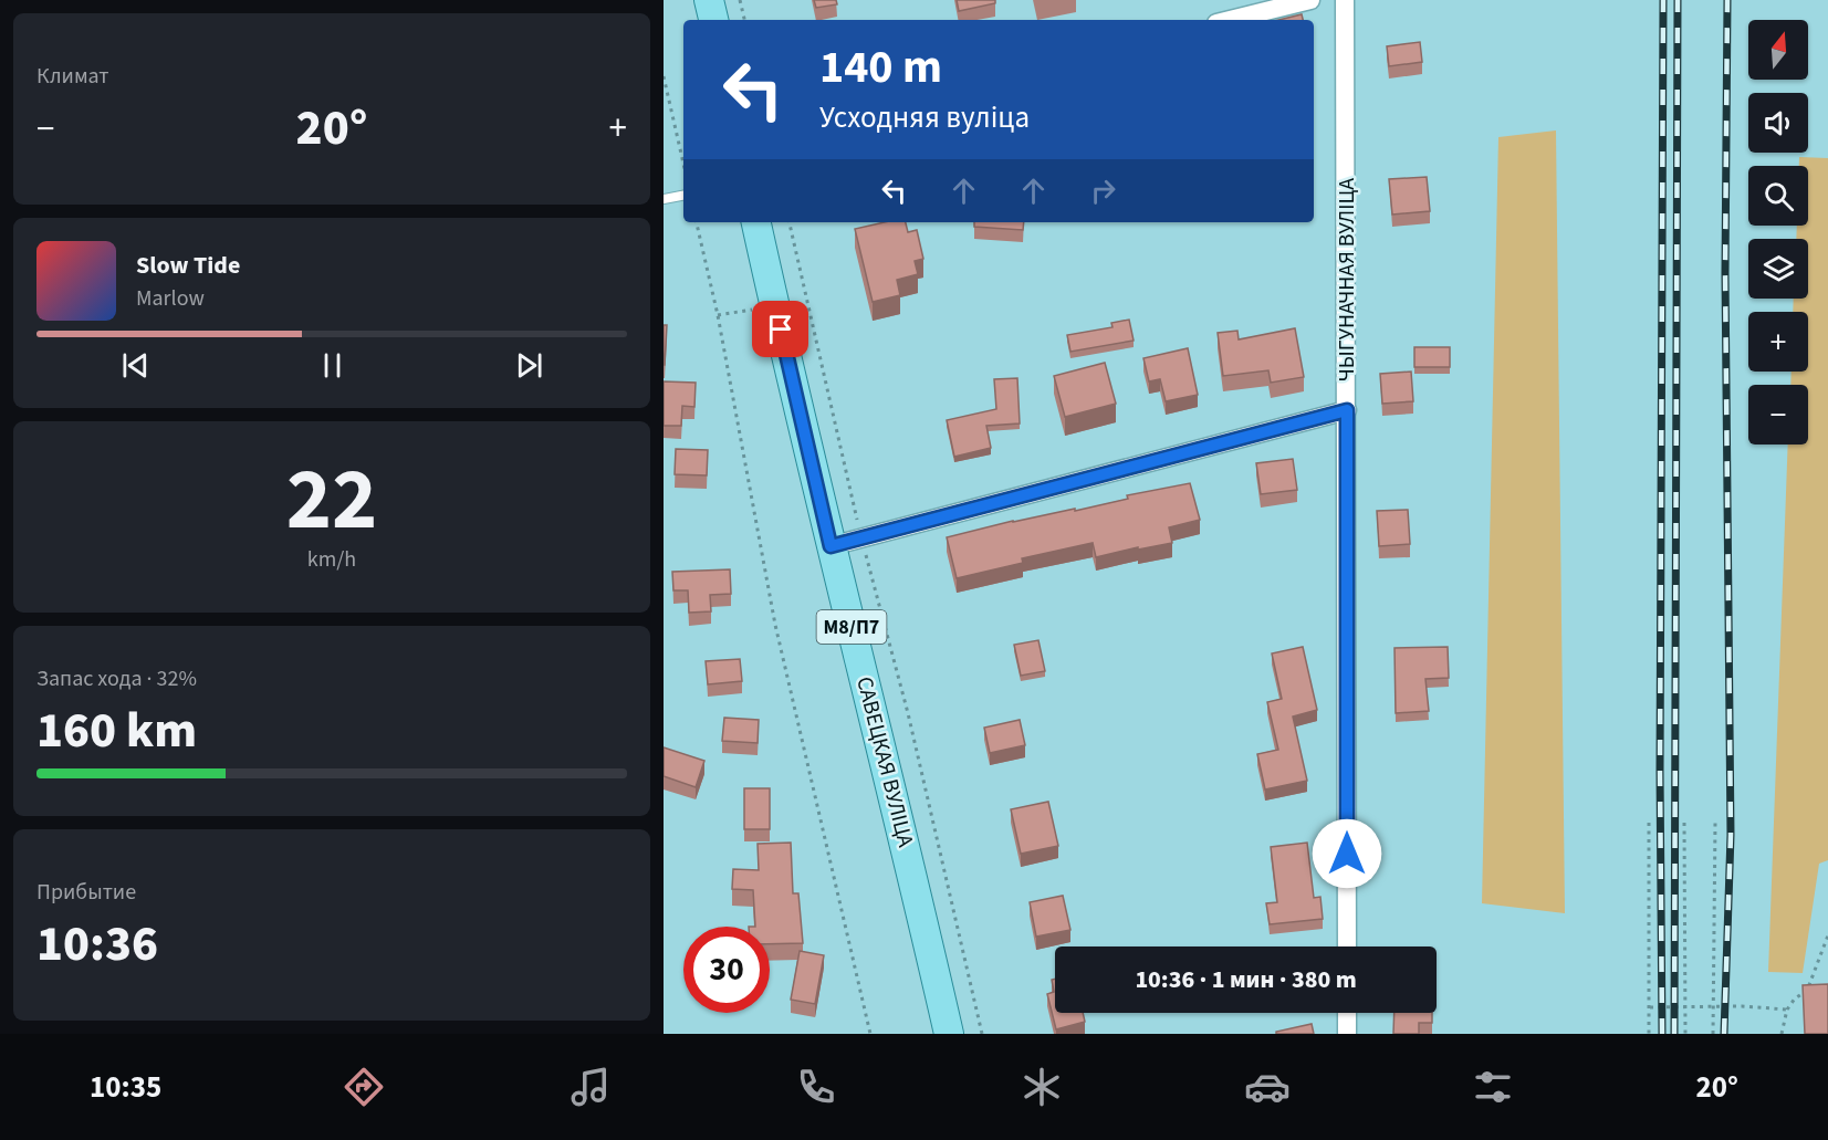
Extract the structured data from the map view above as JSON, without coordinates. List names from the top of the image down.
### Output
{
  "streets": {
    "main road": ["М8/П7", "САВЕЦКАЯ ВУЛІЦА"],
    "street": ["ЧЫГУНАЧНАЯ ВУЛІЦА"]
  },
  "north": "top",
  "page": {
    "tile": [
      "Климат",
      ["22", "km/h"],
      ["Запас хода · 32%", "160 km"],
      ["Прибытие", "10:36"]
    ],
    "map_buttons": ["+", "−"],
    "turn": ["140 m", "Усходняя вуліца"],
    "heat": ["−", "20°", "+"],
    "song": ["Slow Tide", "Marlow"],
    "limit": "30",
    "trip": "10:36 · 1 мин · 380 m",
    "tabs": ["10:35", "20°"]
  }
}
